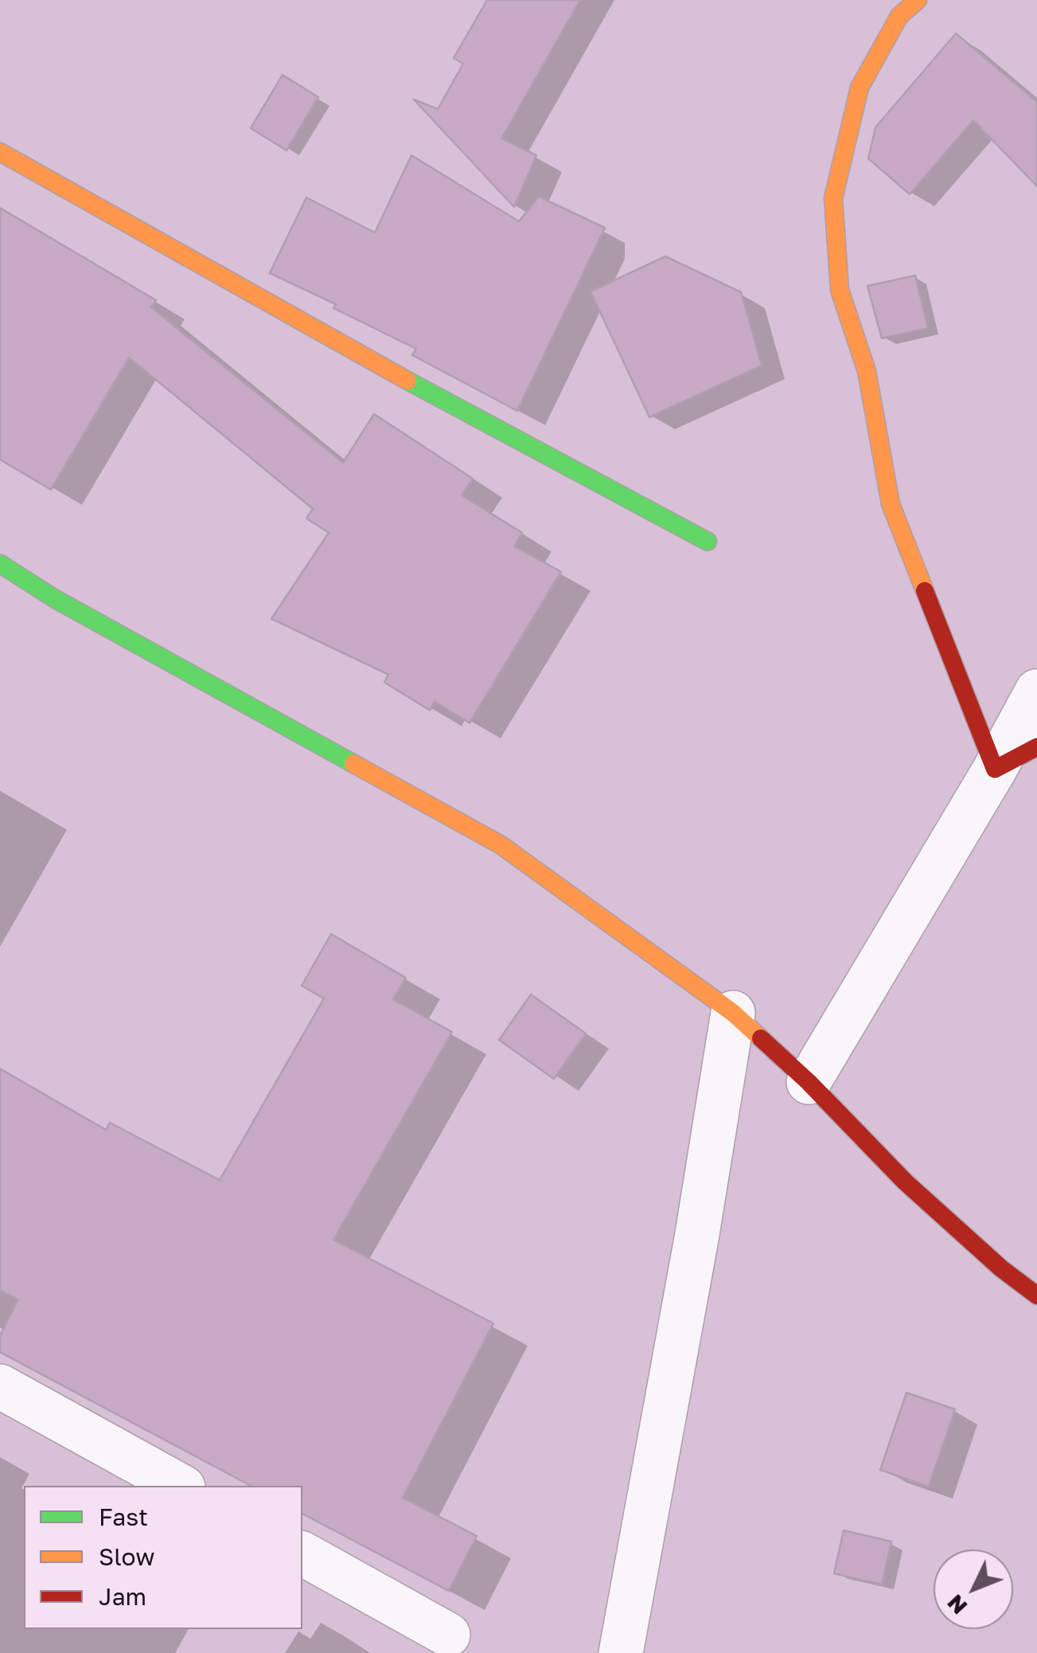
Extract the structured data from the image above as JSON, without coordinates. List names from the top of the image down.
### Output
{
  "legend": ["Fast", "Slow", "Jam"],
  "north": "bottom left"
}
